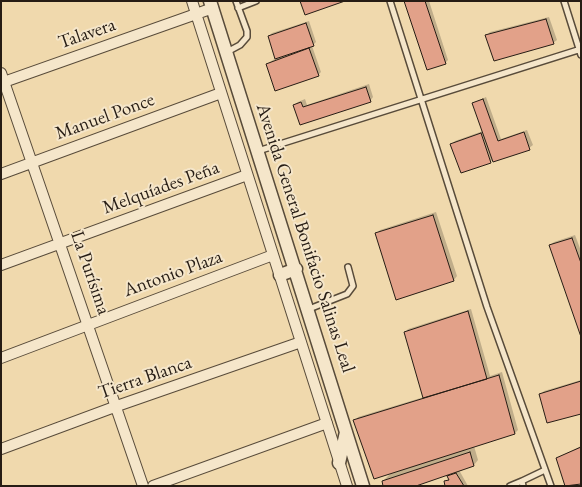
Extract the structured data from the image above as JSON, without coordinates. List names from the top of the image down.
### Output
{
  "streets": {
    "street": [
      "Talavera",
      "Manuel Ponce",
      "Melquíades Peña",
      "Avenida General Bonifacio Salinas Leal",
      "La Purísima",
      "Antonio Plaza",
      "Tierra Blanca"
    ]
  },
  "crossings": [
    ["Talavera", "Avenida General Bonifacio Salinas Leal"],
    ["Talavera", "La Purísima"],
    ["Manuel Ponce", "La Purísima"],
    ["Melquíades Peña", "La Purísima"],
    ["La Purísima", "Antonio Plaza"],
    ["La Purísima", "Tierra Blanca"]
  ]
}
